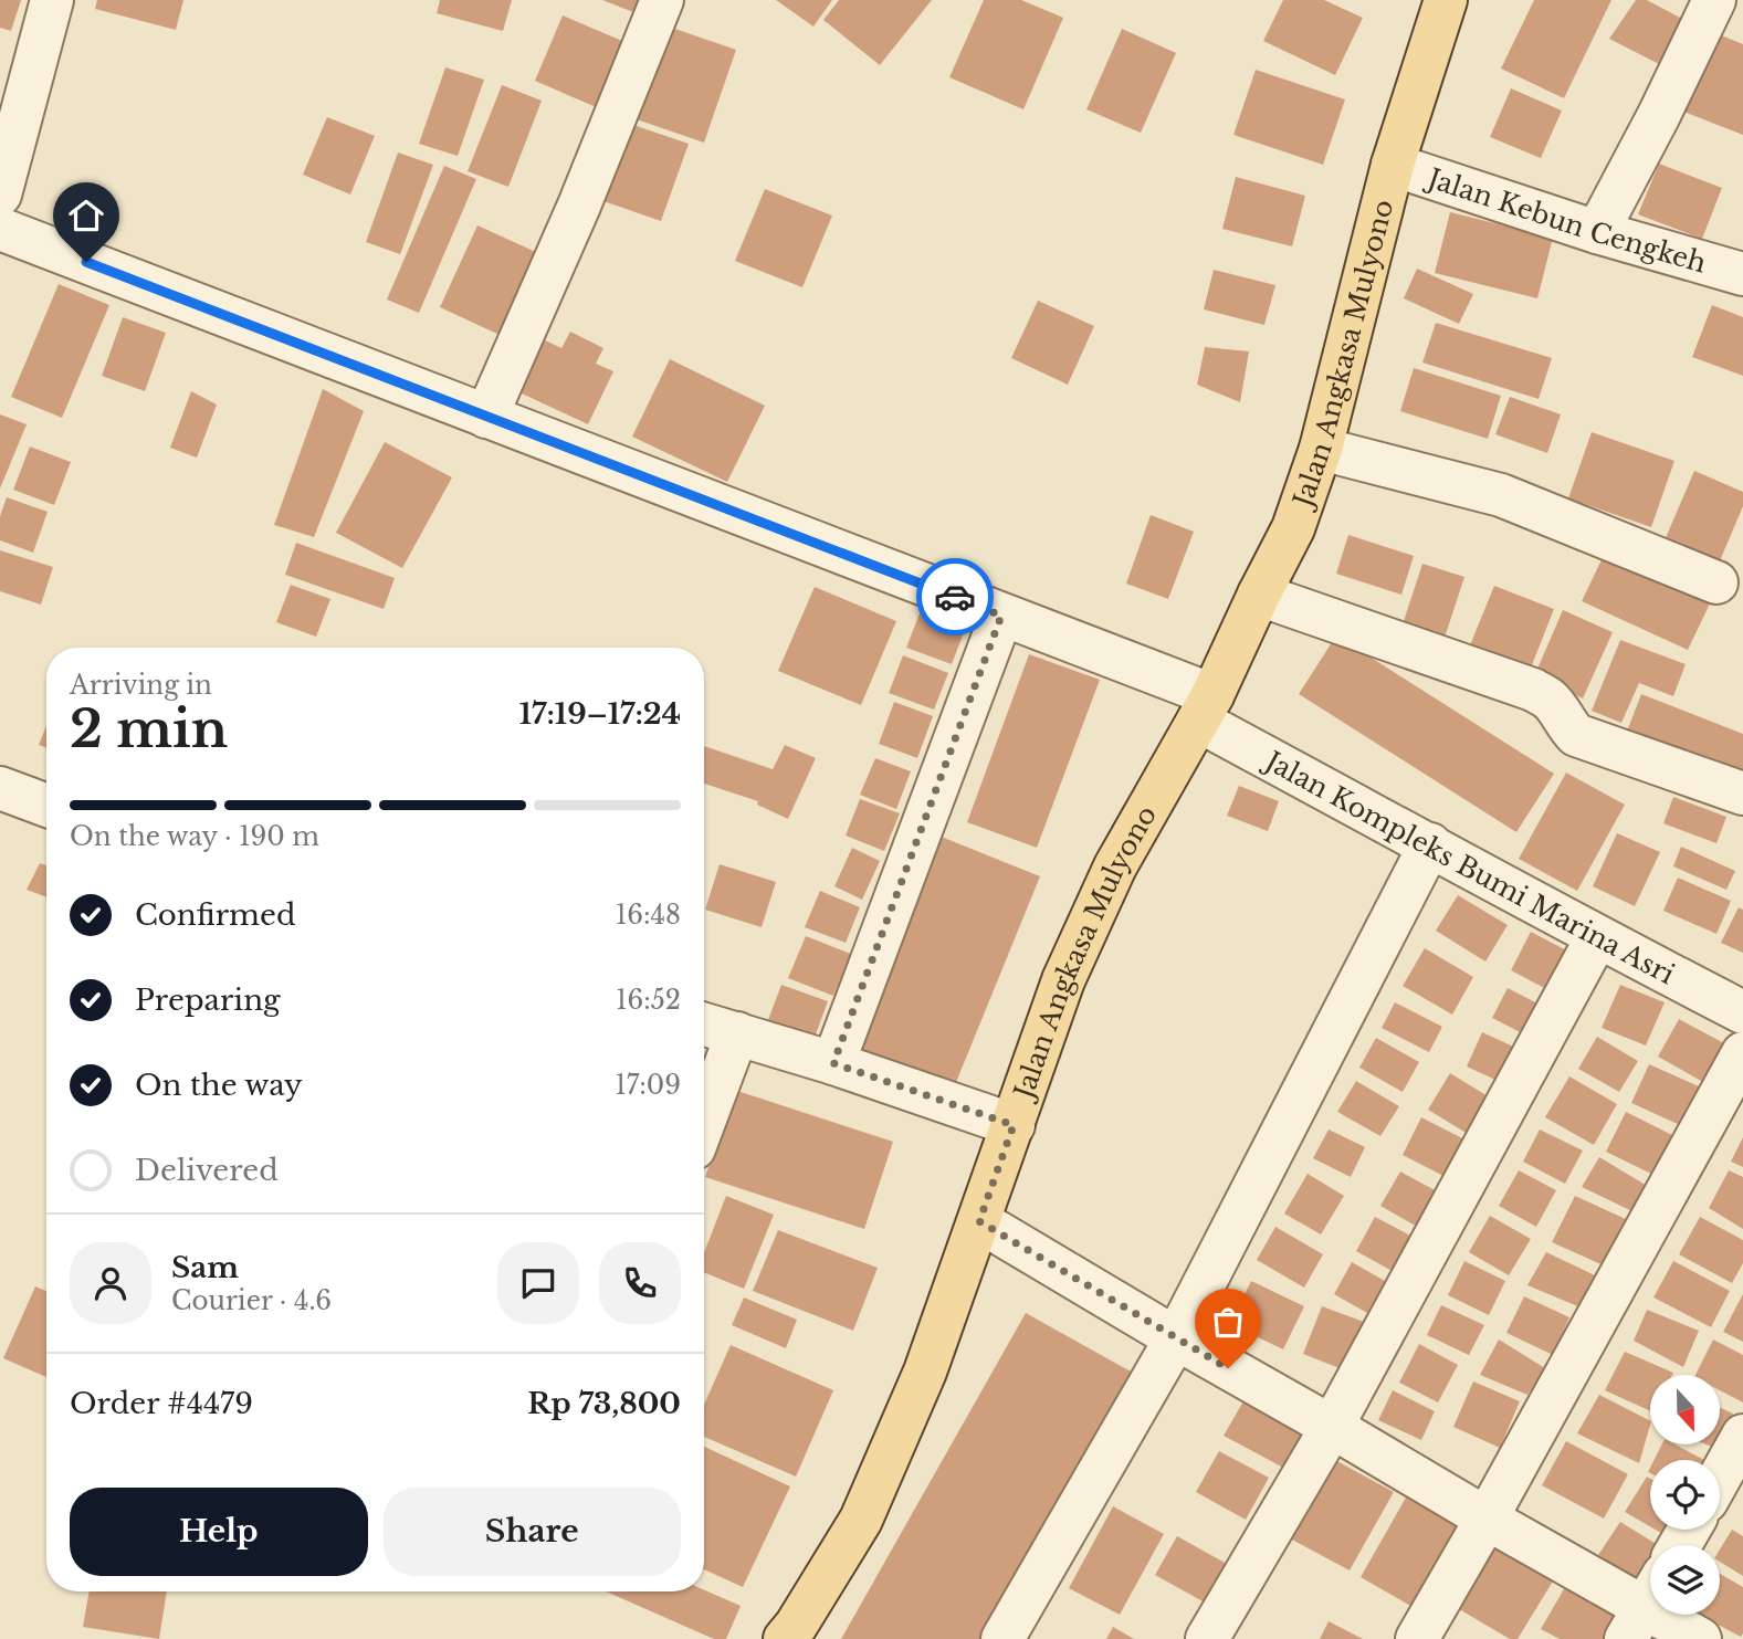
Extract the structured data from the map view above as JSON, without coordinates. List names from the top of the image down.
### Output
{
  "streets": {
    "main road": ["Jalan Angkasa Mulyono"],
    "street": ["Jalan Kebun Cengkeh", "Jalan Kompleks Bumi Marina Asri"]
  },
  "crossings": [
    ["Jalan Kebun Cengkeh", "Jalan Angkasa Mulyono"],
    ["Jalan Angkasa Mulyono", "Jalan Kompleks Bumi Marina Asri"]
  ],
  "north": "bottom",
  "page": {
    "heading": ["2 min", "Arriving in", "17:19–17:24"],
    "panel": [
      "Sam",
      "Courier · 4.6",
      "Order #4479",
      "Rp 73,800"
    ],
    "bar": "On the way · 190 m",
    "list": [
      ["Confirmed", "16:48"],
      ["Preparing", "16:52"],
      ["On the way", "17:09"],
      "Delivered"
    ],
    "buttons": ["Help", "Share"]
  }
}
